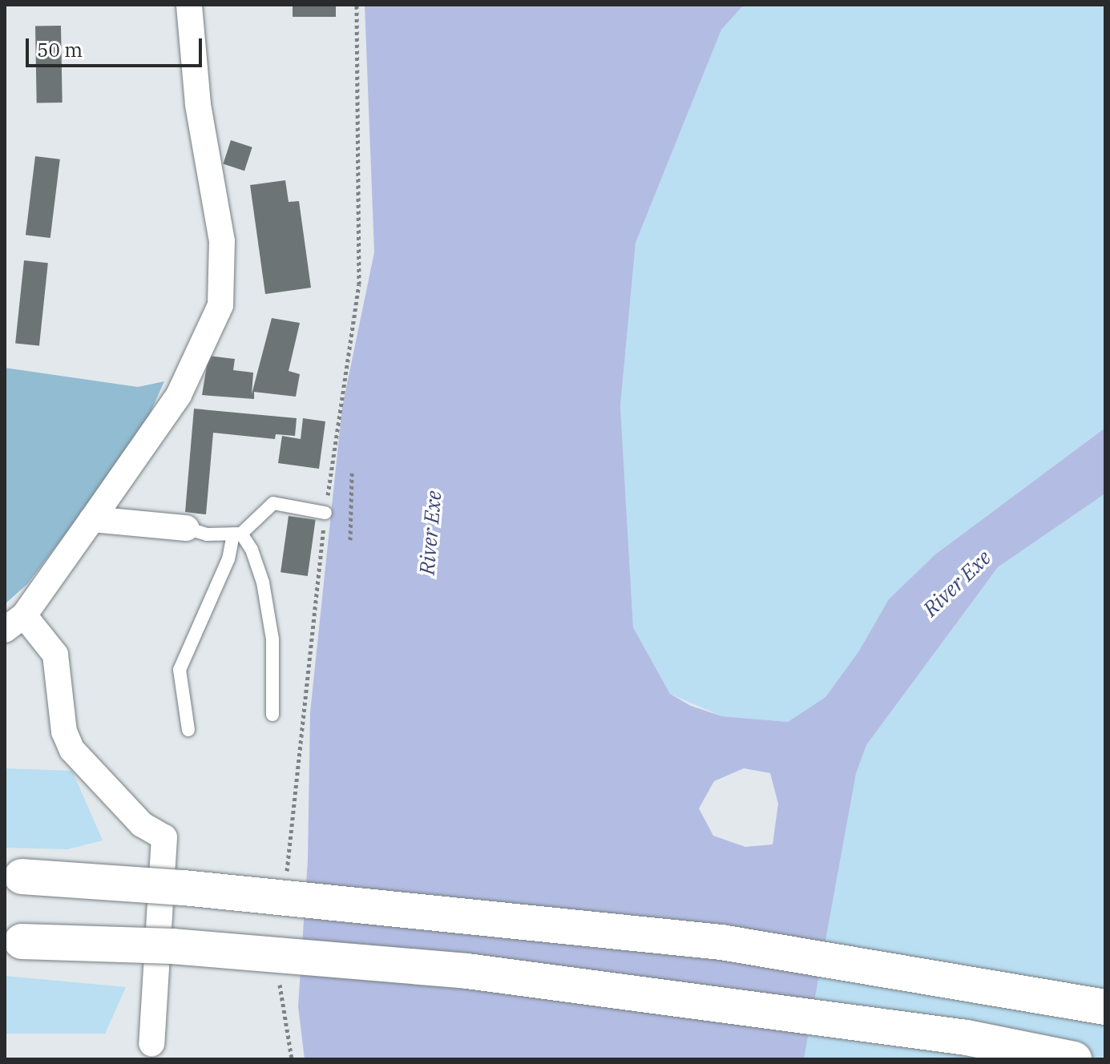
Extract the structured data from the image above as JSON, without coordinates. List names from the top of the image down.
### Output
{
  "water": ["River Exe"],
  "scale_bar": "50 m"
}
